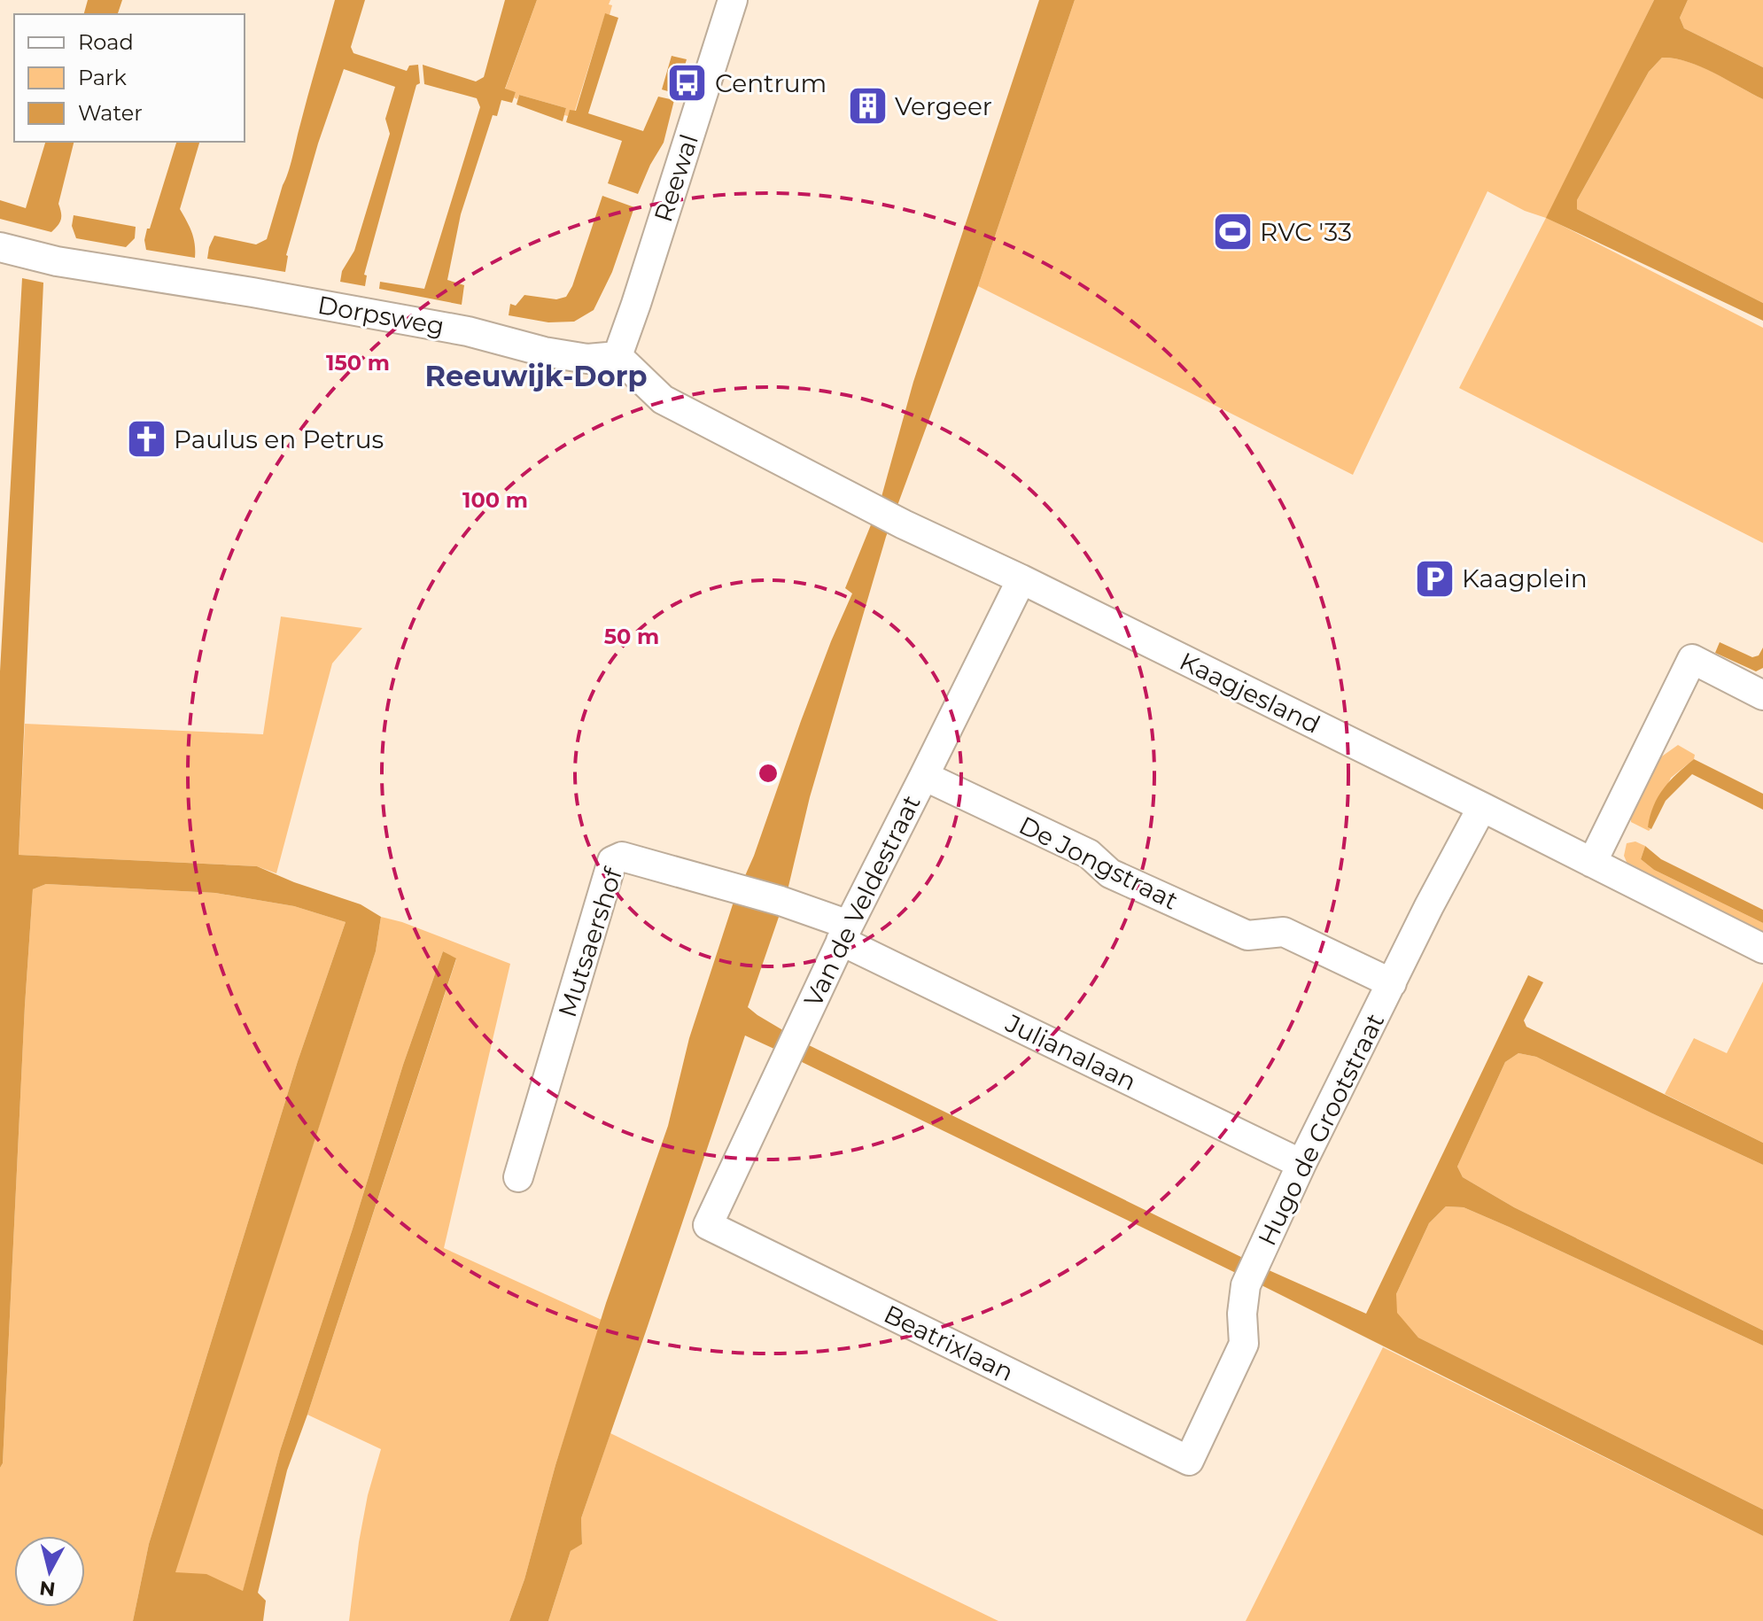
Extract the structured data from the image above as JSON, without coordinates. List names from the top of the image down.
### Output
{
  "streets": {
    "street": [
      "Reewal",
      "Dorpsweg",
      "Kaagjesland",
      "De Jongstraat",
      "Van de Veldestraat",
      "Mutsaershof",
      "Julianalaan",
      "Hugo de Grootstraat",
      "Beatrixlaan"
    ]
  },
  "crossings": [
    ["Reewal", "Dorpsweg"],
    ["Reewal", "Kaagjesland"],
    ["Dorpsweg", "Kaagjesland"],
    ["Kaagjesland", "Van de Veldestraat"],
    ["Kaagjesland", "Hugo de Grootstraat"],
    ["De Jongstraat", "Van de Veldestraat"],
    ["De Jongstraat", "Hugo de Grootstraat"],
    ["Van de Veldestraat", "Mutsaershof"],
    ["Van de Veldestraat", "Julianalaan"],
    ["Van de Veldestraat", "Beatrixlaan"],
    ["Mutsaershof", "Julianalaan"],
    ["Julianalaan", "Hugo de Grootstraat"],
    ["Hugo de Grootstraat", "Beatrixlaan"]
  ],
  "districts": ["Reeuwijk-Dorp"],
  "places": {
    "bus stop": ["Centrum"],
    "building": ["Vergeer"],
    "sports": ["RVC '33"],
    "church": ["Paulus en Petrus"],
    "parking": ["Kaagplein"]
  },
  "legend": ["Road", "Park", "Water"],
  "north": "bottom",
  "rings": ["150 m", "100 m", "50 m"]
}
